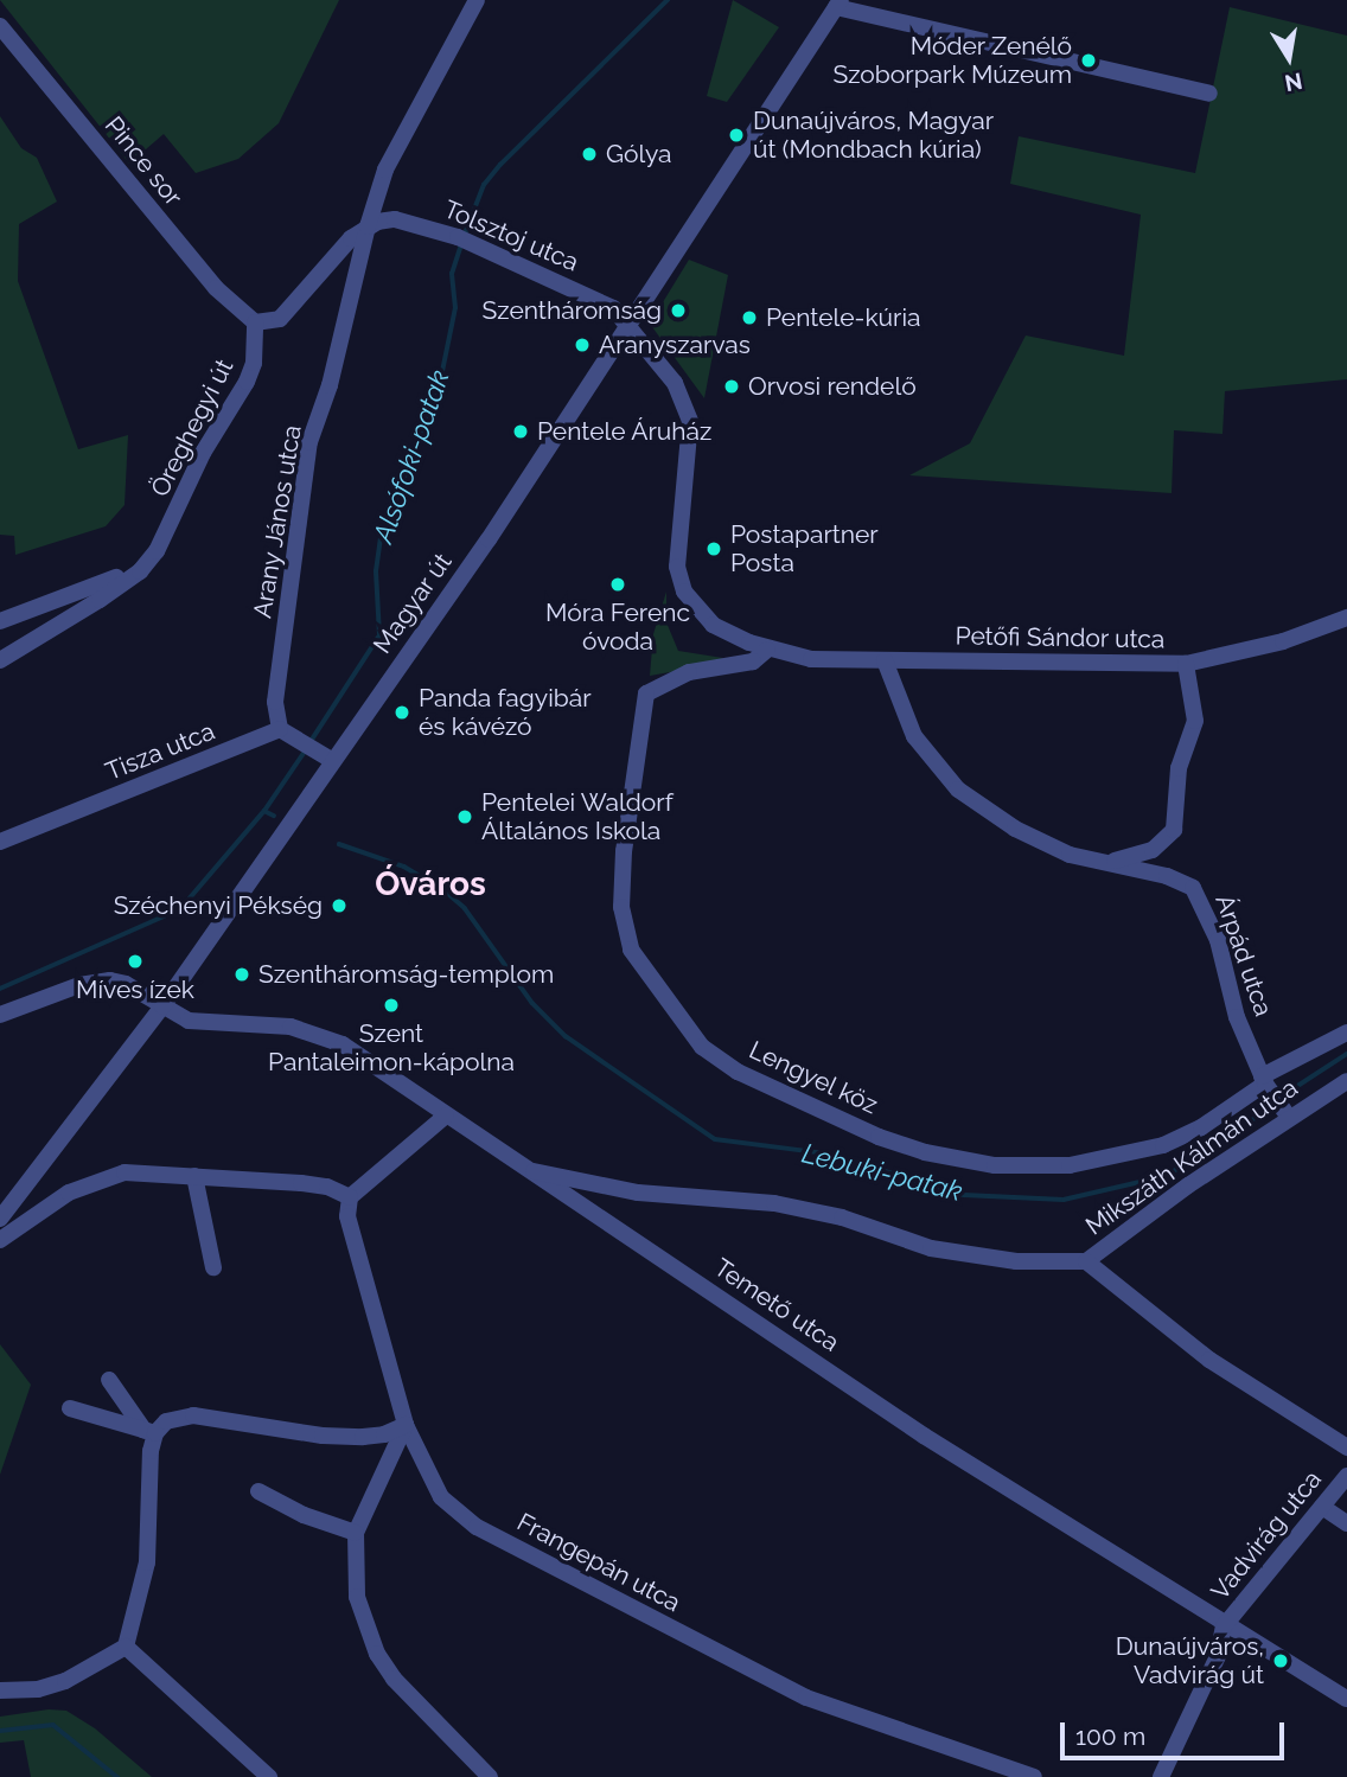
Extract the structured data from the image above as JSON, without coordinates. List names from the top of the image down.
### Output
{
  "streets": {
    "street": [
      "Pince sor",
      "Tolsztoj utca",
      "Öreghegyi út",
      "Arany János utca",
      "Magyar út",
      "Petőfi Sándor utca",
      "Tisza utca",
      "Árpád utca",
      "Lengyel köz",
      "Mikszáth Kálmán utca",
      "Temető utca",
      "Vadvirág utca",
      "Frangepán utca"
    ]
  },
  "crossings": [
    ["Pince sor", "Öreghegyi út"],
    ["Tolsztoj utca", "Arany János utca"],
    ["Tolsztoj utca", "Magyar út"],
    ["Tolsztoj utca", "Petőfi Sándor utca"],
    ["Arany János utca", "Tisza utca"],
    ["Magyar út", "Petőfi Sándor utca"],
    ["Magyar út", "Temető utca"],
    ["Petőfi Sándor utca", "Lengyel köz"],
    ["Árpád utca", "Lengyel köz"],
    ["Árpád utca", "Mikszáth Kálmán utca"],
    ["Mikszáth Kálmán utca", "Temető utca"],
    ["Temető utca", "Vadvirág utca"]
  ],
  "districts": ["Óváros"],
  "water": ["Alsófoki-patak", "Lebuki-patak"],
  "places": [
    "Móder Zenélő Szoborpark Múzeum",
    "Dunaújváros, Magyar út (Mondbach kúria)",
    "Gólya",
    "Szentháromság",
    "Pentele-kúria",
    "Aranyszarvas",
    "Orvosi rendelő",
    "Pentele Áruház",
    "Postapartner Posta",
    "Móra Ferenc óvoda",
    "Panda fagyibár és kávézó",
    "Pentelei Waldorf Általános Iskola",
    "Széchenyi Pékség",
    "Míves ízek",
    "Szentháromság-templom",
    "Szent Pantaleimon-kápolna",
    "Dunaújváros, Vadvirág út"
  ],
  "scale_bar": "100 m",
  "north": "bottom"
}
